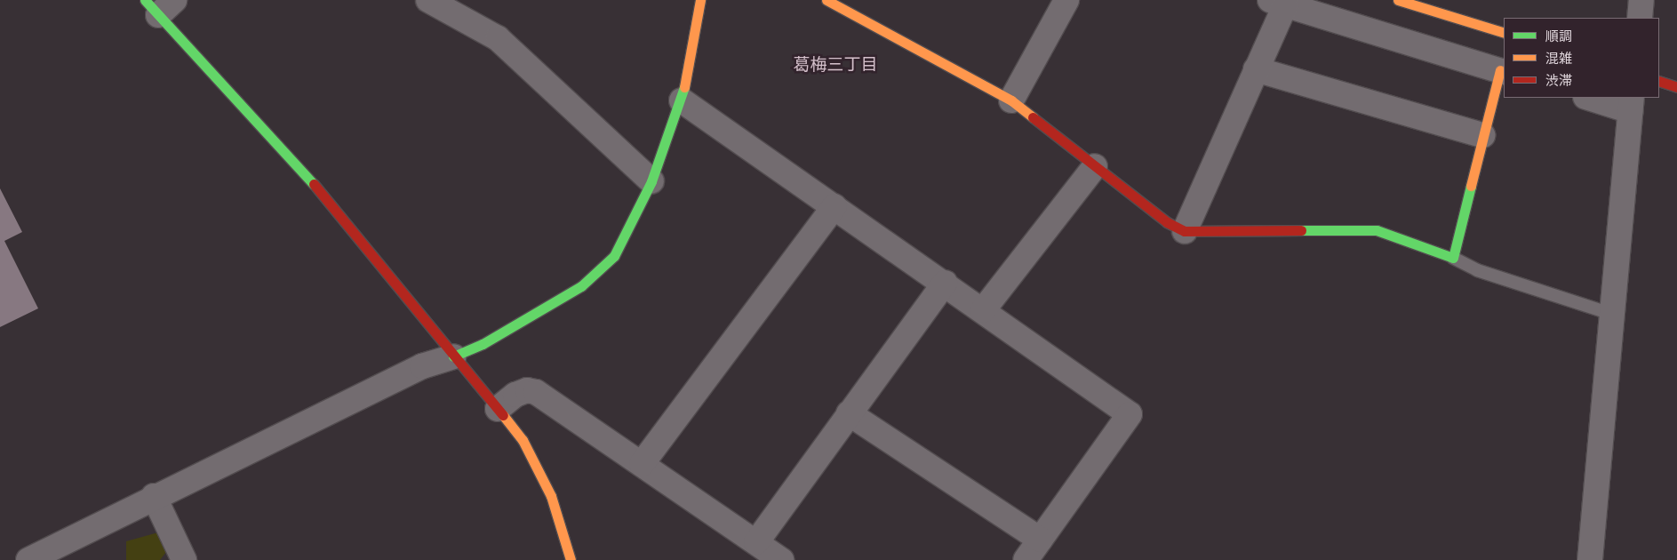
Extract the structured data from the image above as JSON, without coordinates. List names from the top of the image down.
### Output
{
  "districts": ["葛梅三丁目"],
  "legend": ["順調", "混雑", "渋滞"]
}
